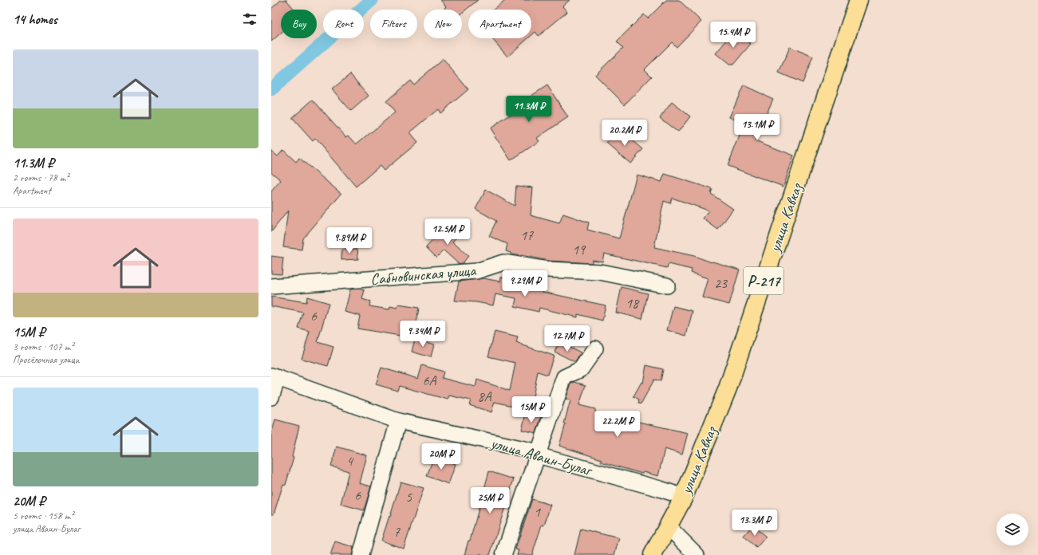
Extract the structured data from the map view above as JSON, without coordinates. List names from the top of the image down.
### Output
{
  "streets": {
    "highway": ["улица Кавказ", "Р-217"],
    "street": ["Сабновинская улица", "улица Аваин-Булаг"]
  },
  "crossings": [
    ["улица Кавказ", "улица Аваин-Булаг"]
  ],
  "house_numbers": [
    "17",
    "19",
    "23",
    "18",
    "6",
    "6А",
    "8А",
    "4",
    "6",
    "5",
    "1",
    "7"
  ],
  "page": {
    "heading": "14 homes",
    "chip": [
      "Buy",
      "Rent",
      "Filters",
      "New",
      "Apartment"
    ],
    "price": [
      "15.4M ₽",
      "11.3M ₽",
      "13.1M ₽",
      "20.2M ₽",
      "12.5M ₽",
      "9.89M ₽",
      "9.29M ₽",
      "9.34M ₽",
      "12.7M ₽",
      "15M ₽",
      "22.2M ₽",
      "20M ₽",
      "25M ₽",
      "13.3M ₽"
    ],
    "list": [
      {
        "name": "11.3M ₽",
        "note": "2 rooms · 78 m² · Apartment"
      },
      {
        "name": "15M ₽",
        "note": "3 rooms · 107 m² · Просёлочная улица"
      },
      {
        "name": "20M ₽",
        "note": "5 rooms · 158 m² · улица Аваин-Булаг"
      }
    ]
  }
}
